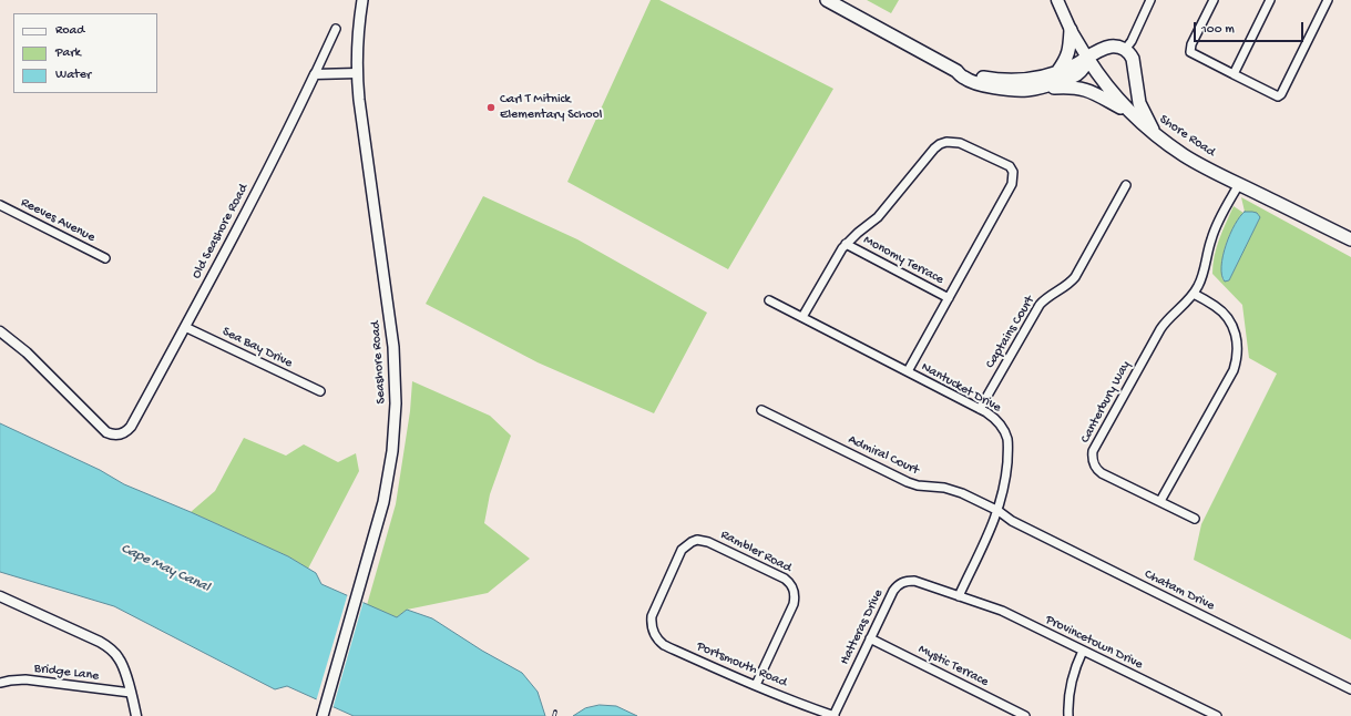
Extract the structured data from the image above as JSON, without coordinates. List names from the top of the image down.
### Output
{
  "streets": {
    "highway": ["Shore Road"],
    "main road": ["Seashore Road"],
    "street": [
      "Reeves Avenue",
      "Old Seashore Road",
      "Monomy Terrace",
      "Captains Court",
      "Sea Bay Drive",
      "Nantucket Drive",
      "Canterbury Way",
      "Admiral Court",
      "Rambler Road",
      "Chatam Drive",
      "Hatteras Drive",
      "Provincetown Drive",
      "Portsmouth Road",
      "Mystic Terrace",
      "Bridge Lane"
    ]
  },
  "crossings": [
    ["Shore Road", "Canterbury Way"],
    ["Old Seashore Road", "Sea Bay Drive"],
    ["Captains Court", "Nantucket Drive"],
    ["Nantucket Drive", "Admiral Court"],
    ["Nantucket Drive", "Chatam Drive"],
    ["Nantucket Drive", "Hatteras Drive"],
    ["Nantucket Drive", "Provincetown Drive"],
    ["Admiral Court", "Chatam Drive"],
    ["Rambler Road", "Portsmouth Road"],
    ["Hatteras Drive", "Provincetown Drive"],
    ["Hatteras Drive", "Portsmouth Road"],
    ["Hatteras Drive", "Mystic Terrace"]
  ],
  "water": ["Cape May Canal"],
  "places": ["Carl T Mitnick Elementary School"],
  "legend": ["Road", "Park", "Water"],
  "scale_bar": "100 m"
}
